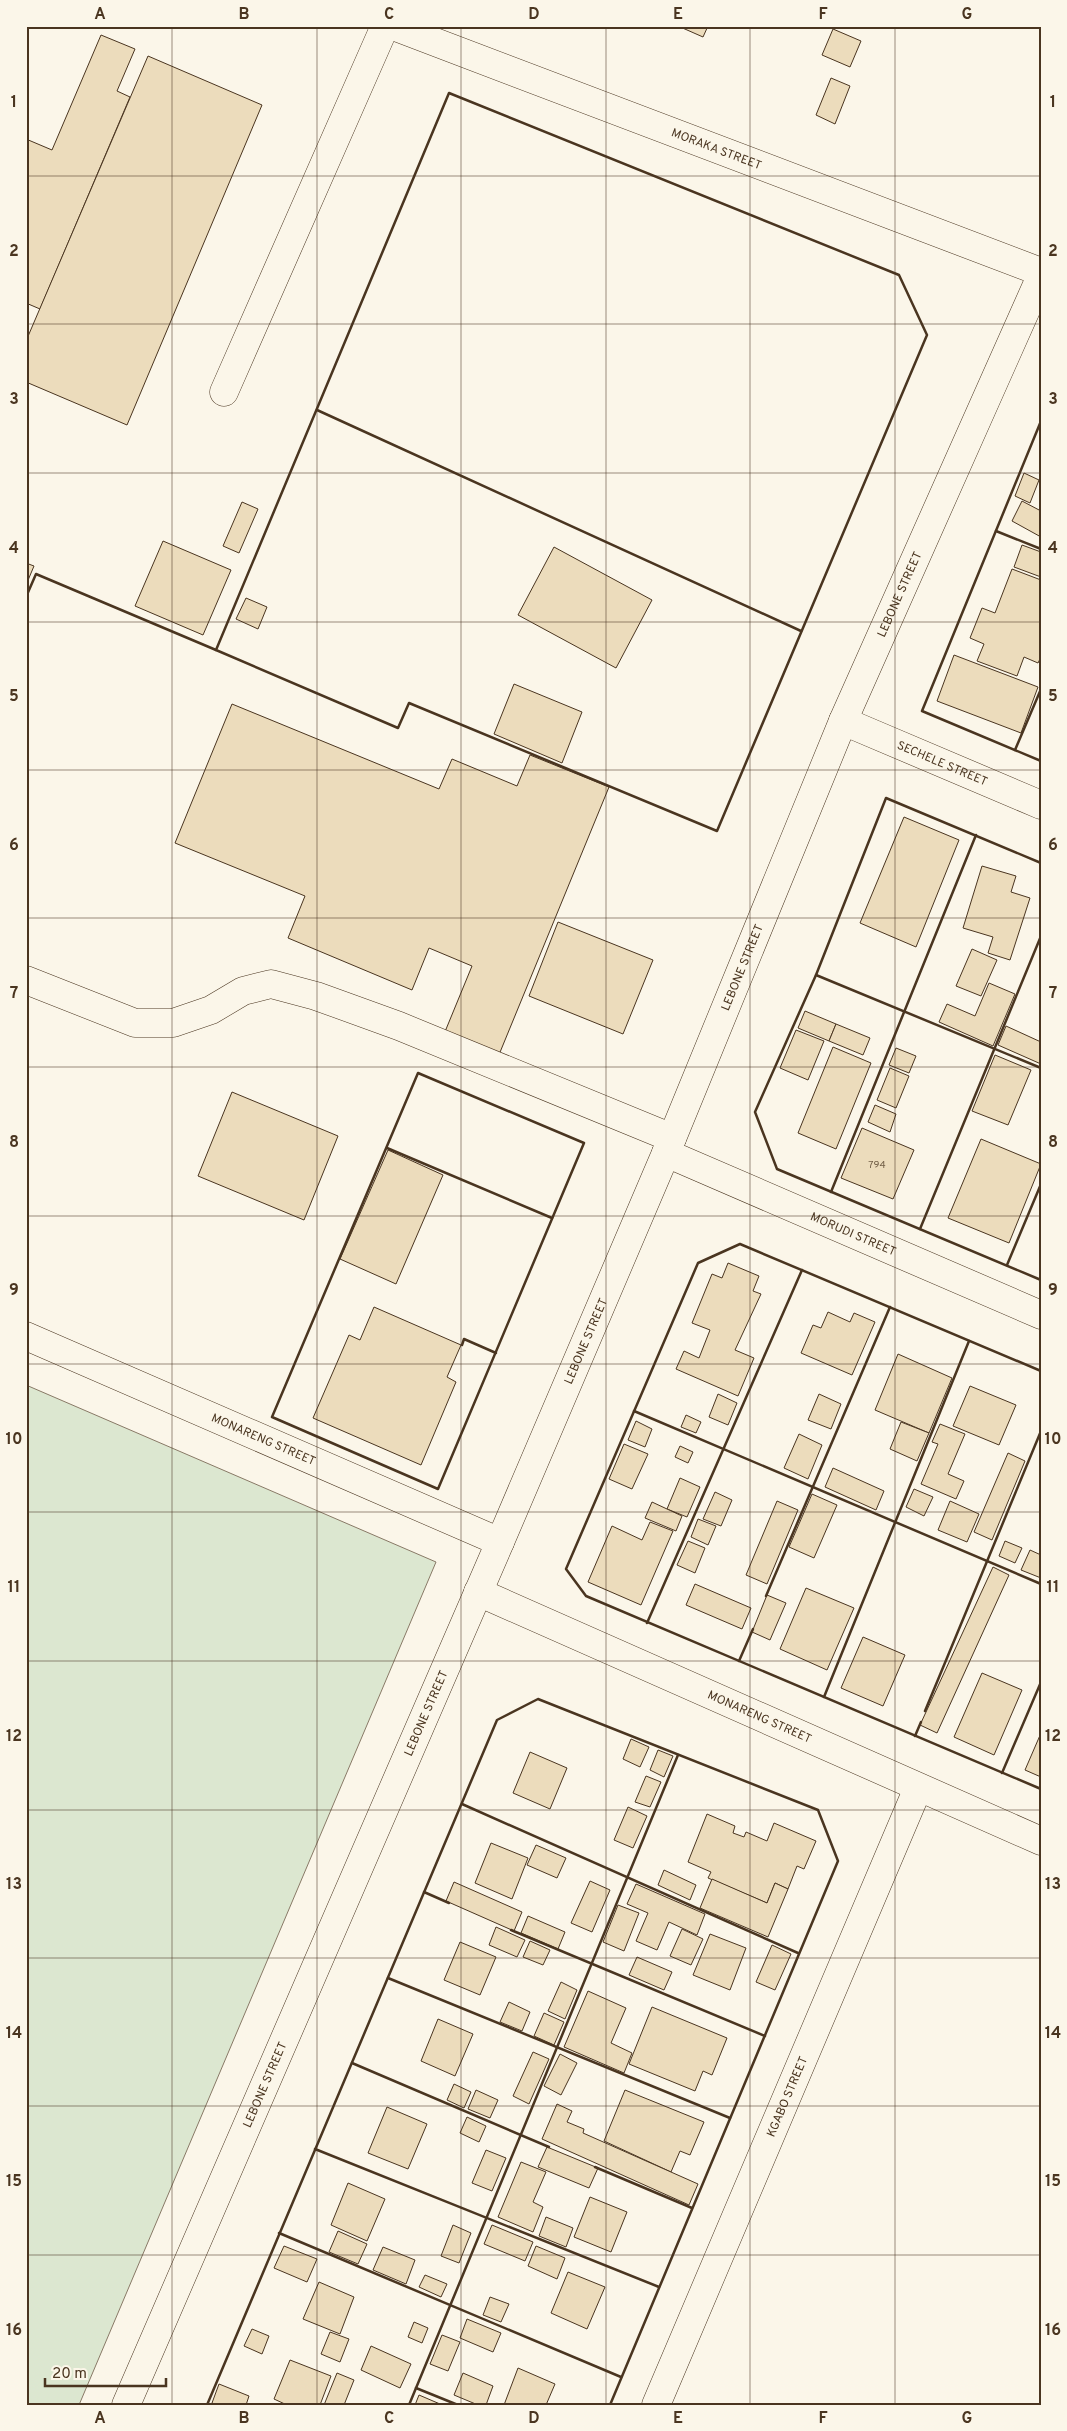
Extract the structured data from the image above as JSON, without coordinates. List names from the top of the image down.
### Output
{
  "streets": {
    "street": [
      "MORAKA STREET",
      "LEBONE STREET",
      "SECHELE STREET",
      "MORUDI STREET",
      "MONARENG STREET",
      "KGABO STREET"
    ]
  },
  "crossings": [
    ["MORAKA STREET", "LEBONE STREET"],
    ["LEBONE STREET", "SECHELE STREET"],
    ["LEBONE STREET", "MORUDI STREET"],
    ["LEBONE STREET", "MONARENG STREET"],
    ["MONARENG STREET", "KGABO STREET"]
  ],
  "house_numbers": ["794"],
  "scale_bar": "20 m",
  "grid": {
    "columns": [
      "A",
      "B",
      "C",
      "D",
      "E",
      "F",
      "G"
    ],
    "rows": [
      "1",
      "2",
      "3",
      "4",
      "5",
      "6",
      "7",
      "8",
      "9",
      "10",
      "11",
      "12",
      "13",
      "14",
      "15",
      "16"
    ]
  }
}
